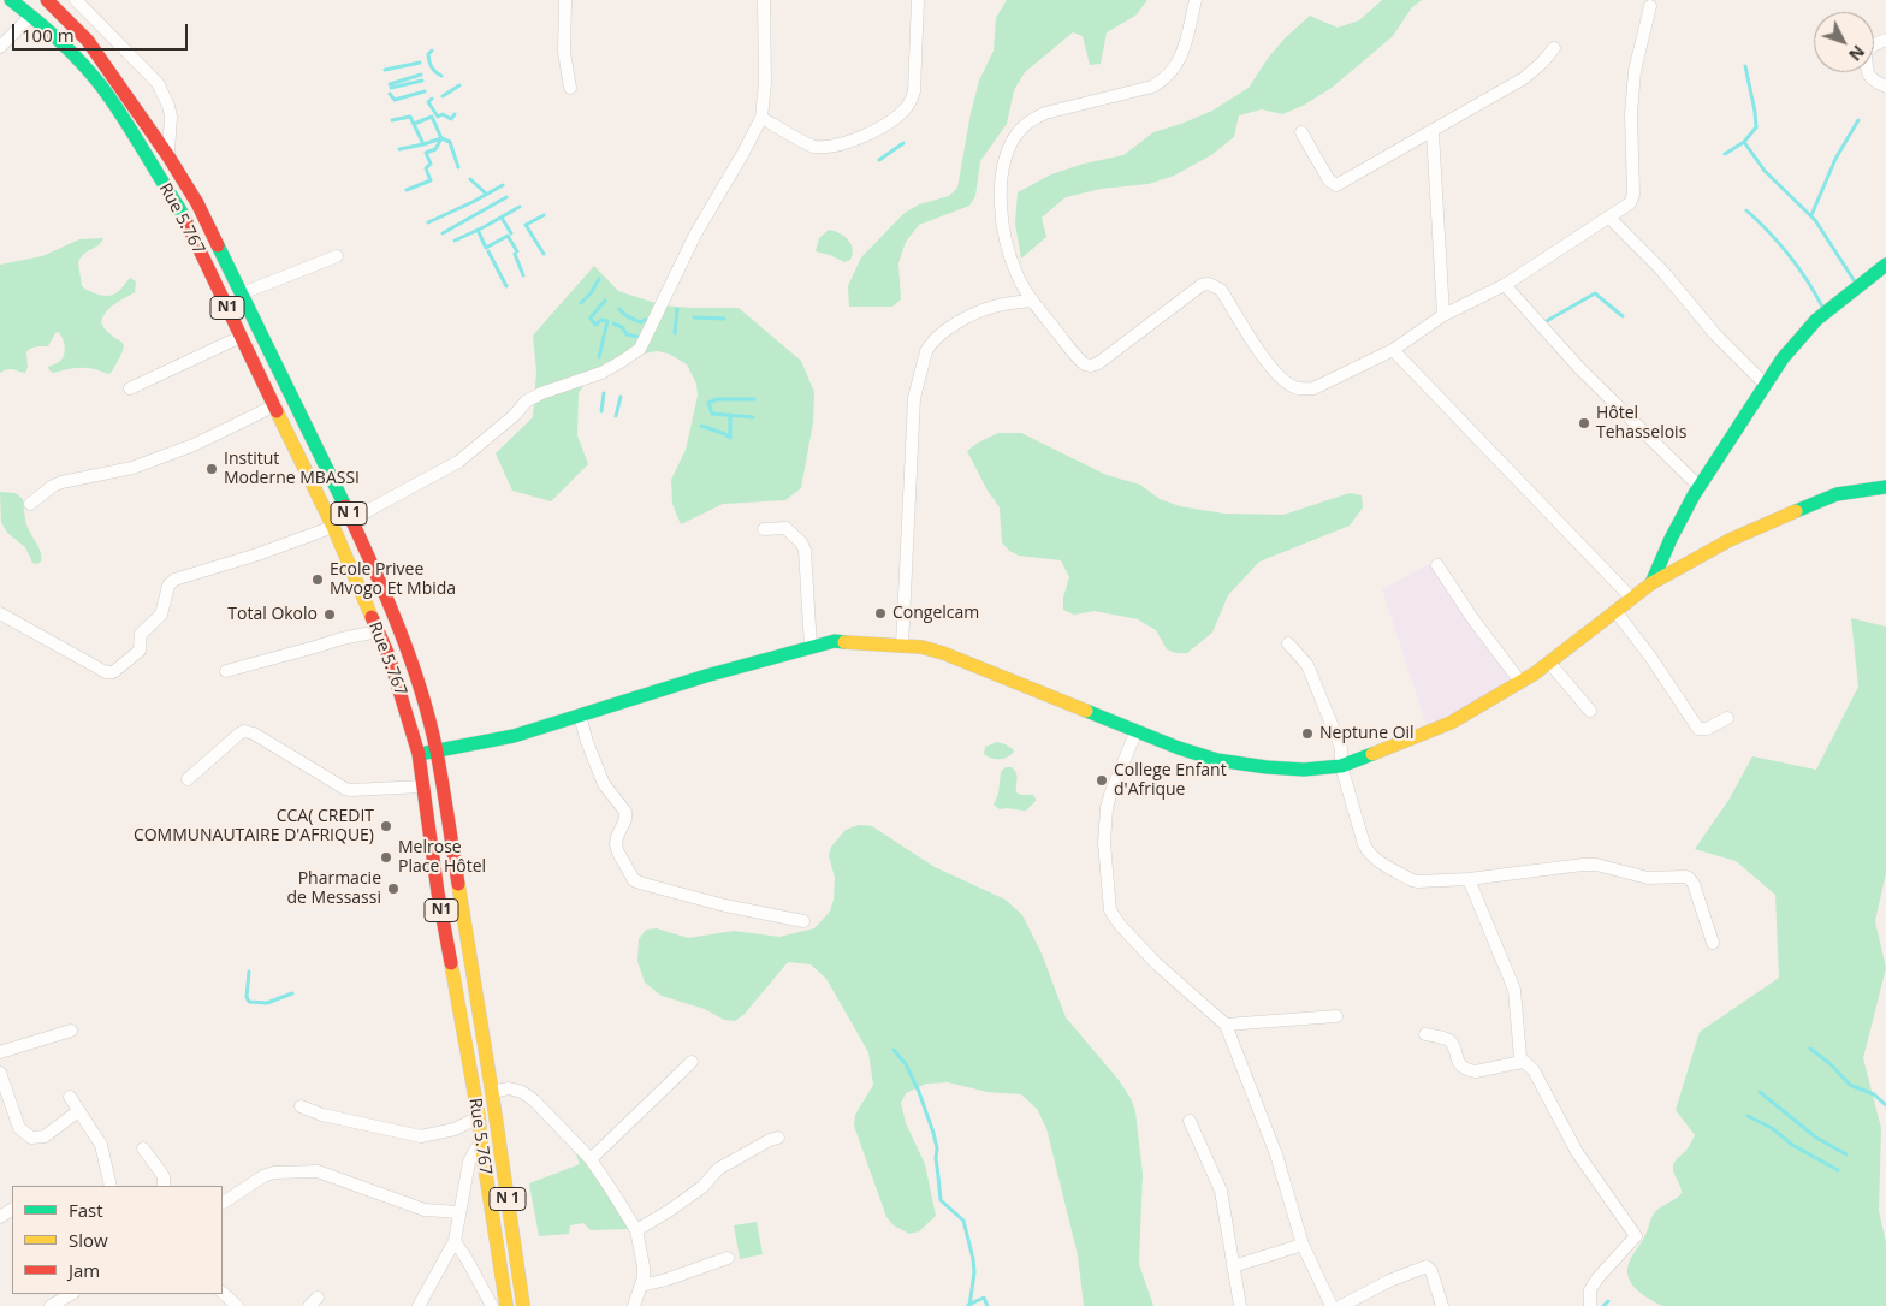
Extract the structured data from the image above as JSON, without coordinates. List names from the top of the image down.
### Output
{
  "streets": {
    "main road": ["Rue 5.767", "N1", "N 1"]
  },
  "places": [
    "Hôtel Tehasselois",
    "Institut Moderne MBASSI",
    "Ecole Privee Mvogo Et Mbida",
    "Congelcam",
    "Total Okolo",
    "Neptune Oil",
    "College Enfant d'Afrique",
    "CCA( CREDIT COMMUNAUTAIRE D'AFRIQUE)",
    "Melrose Place Hôtel",
    "Pharmacie de Messassi"
  ],
  "legend": ["Fast", "Slow", "Jam"],
  "scale_bar": "100 m",
  "north": "bottom right"
}
